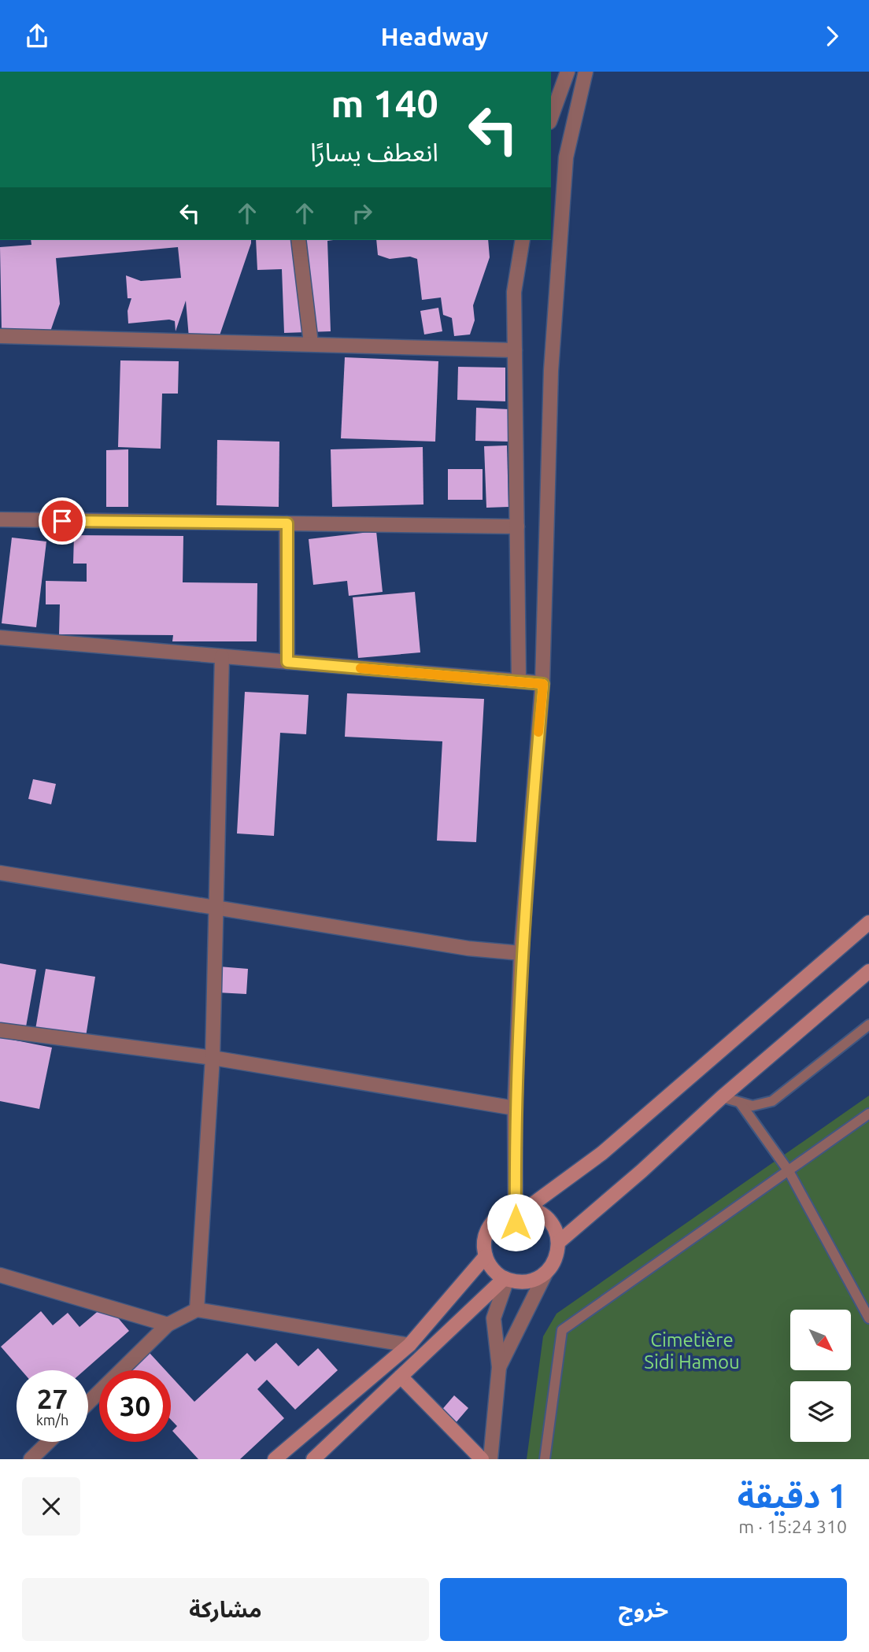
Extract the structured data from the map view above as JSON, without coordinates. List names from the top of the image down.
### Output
{
  "parks": ["Cimetière Sidi Hamou"],
  "north": "bottom right",
  "page": {
    "header": "Headway",
    "turn": ["140 m", "انعطف يسارًا"],
    "speed": "27 km/h",
    "limit": "30",
    "heading": ["1 دقيقة", "310 m · 15:24"],
    "buttons": ["خروج", "مشاركة"]
  }
}
